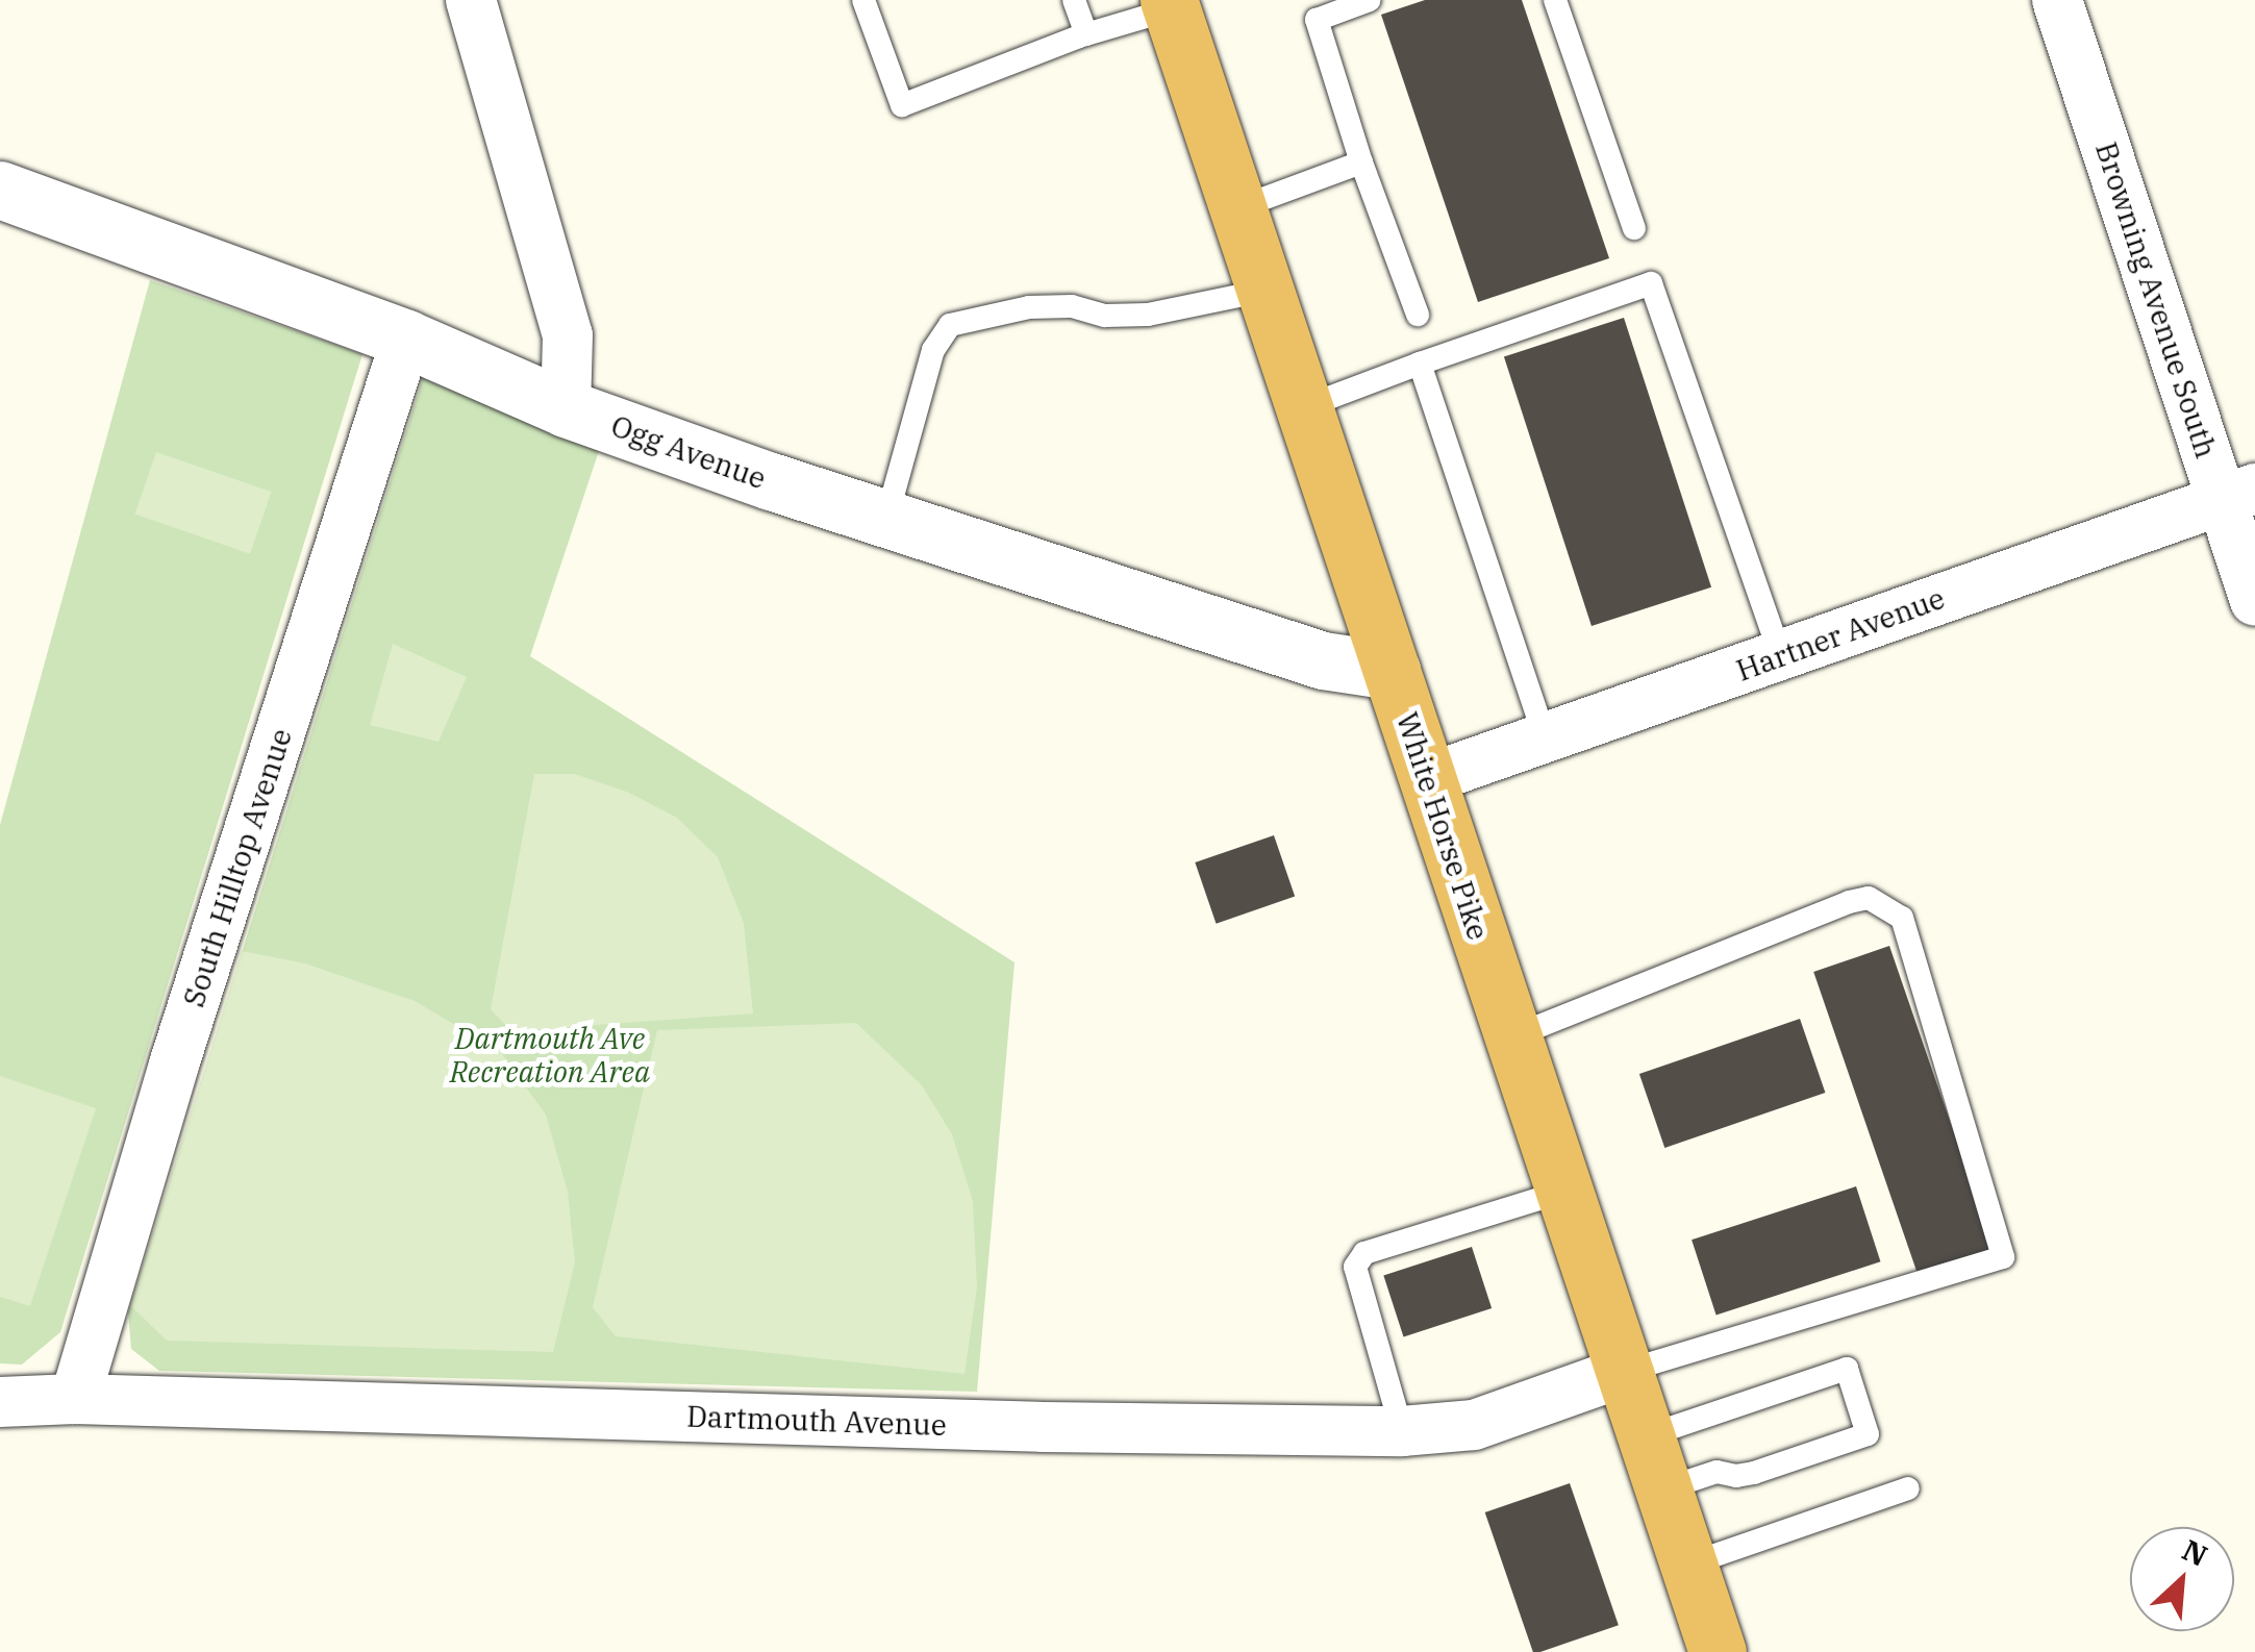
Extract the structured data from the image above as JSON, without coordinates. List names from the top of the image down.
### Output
{
  "streets": {
    "highway": ["White Horse Pike"],
    "street": [
      "Browning Avenue South",
      "Ogg Avenue",
      "Hartner Avenue",
      "South Hilltop Avenue",
      "Dartmouth Avenue"
    ]
  },
  "crossings": [
    ["Browning Avenue South", "Hartner Avenue"],
    ["Ogg Avenue", "White Horse Pike"],
    ["Ogg Avenue", "South Hilltop Avenue"],
    ["Hartner Avenue", "White Horse Pike"],
    ["White Horse Pike", "Dartmouth Avenue"],
    ["South Hilltop Avenue", "Dartmouth Avenue"]
  ],
  "parks": ["Dartmouth Ave Recreation Area"],
  "north": "top right"
}
